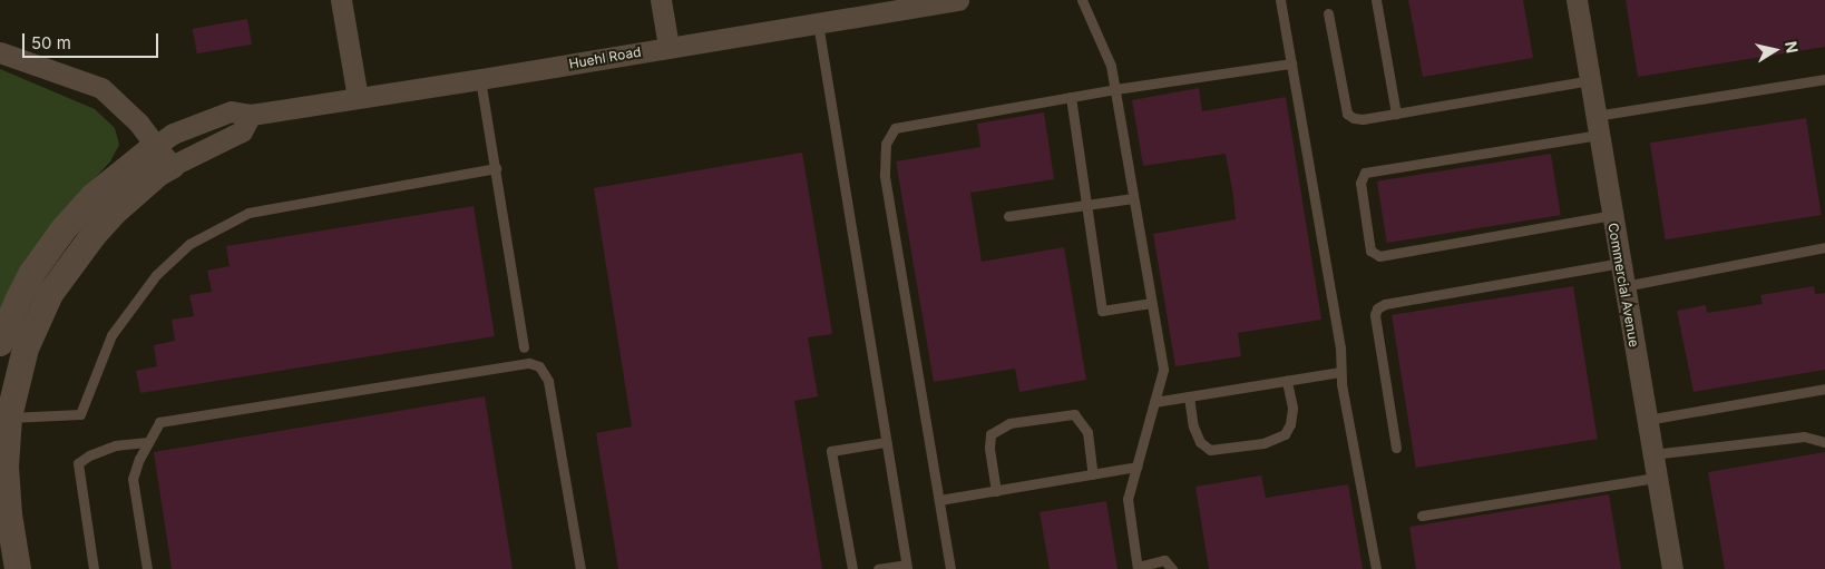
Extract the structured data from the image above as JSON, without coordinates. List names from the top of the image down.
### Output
{
  "streets": {
    "street": ["Huehl Road", "Commercial Avenue"]
  },
  "scale_bar": "50 m",
  "north": "right"
}
